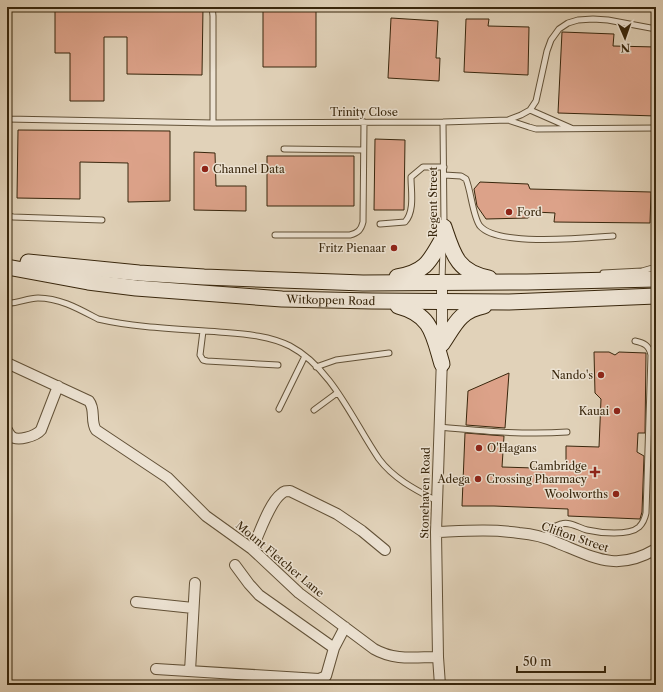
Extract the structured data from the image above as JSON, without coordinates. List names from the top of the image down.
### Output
{
  "streets": {
    "main road": ["Witkoppen Road"],
    "street": ["Stonehaven Road", "Clifton Street", "Mount Fletcher Lane"],
    "lane": ["Trinity Close", "Regent Street"]
  },
  "crossings": [
    ["Trinity Close", "Regent Street"],
    ["Regent Street", "Witkoppen Road"],
    ["Regent Street", "Stonehaven Road"],
    ["Witkoppen Road", "Stonehaven Road"],
    ["Stonehaven Road", "Clifton Street"],
    ["Stonehaven Road", "Mount Fletcher Lane"]
  ],
  "places": {
    "other": [
      "Channel Data",
      "Ford",
      "Fritz Pienaar",
      "Nando's",
      "Kauai",
      "O'Hagans",
      "Adega",
      "Woolworths"
    ],
    "health": ["Cambridge Crossing Pharmacy"]
  },
  "scale_bar": "50 m",
  "north": "bottom"
}
